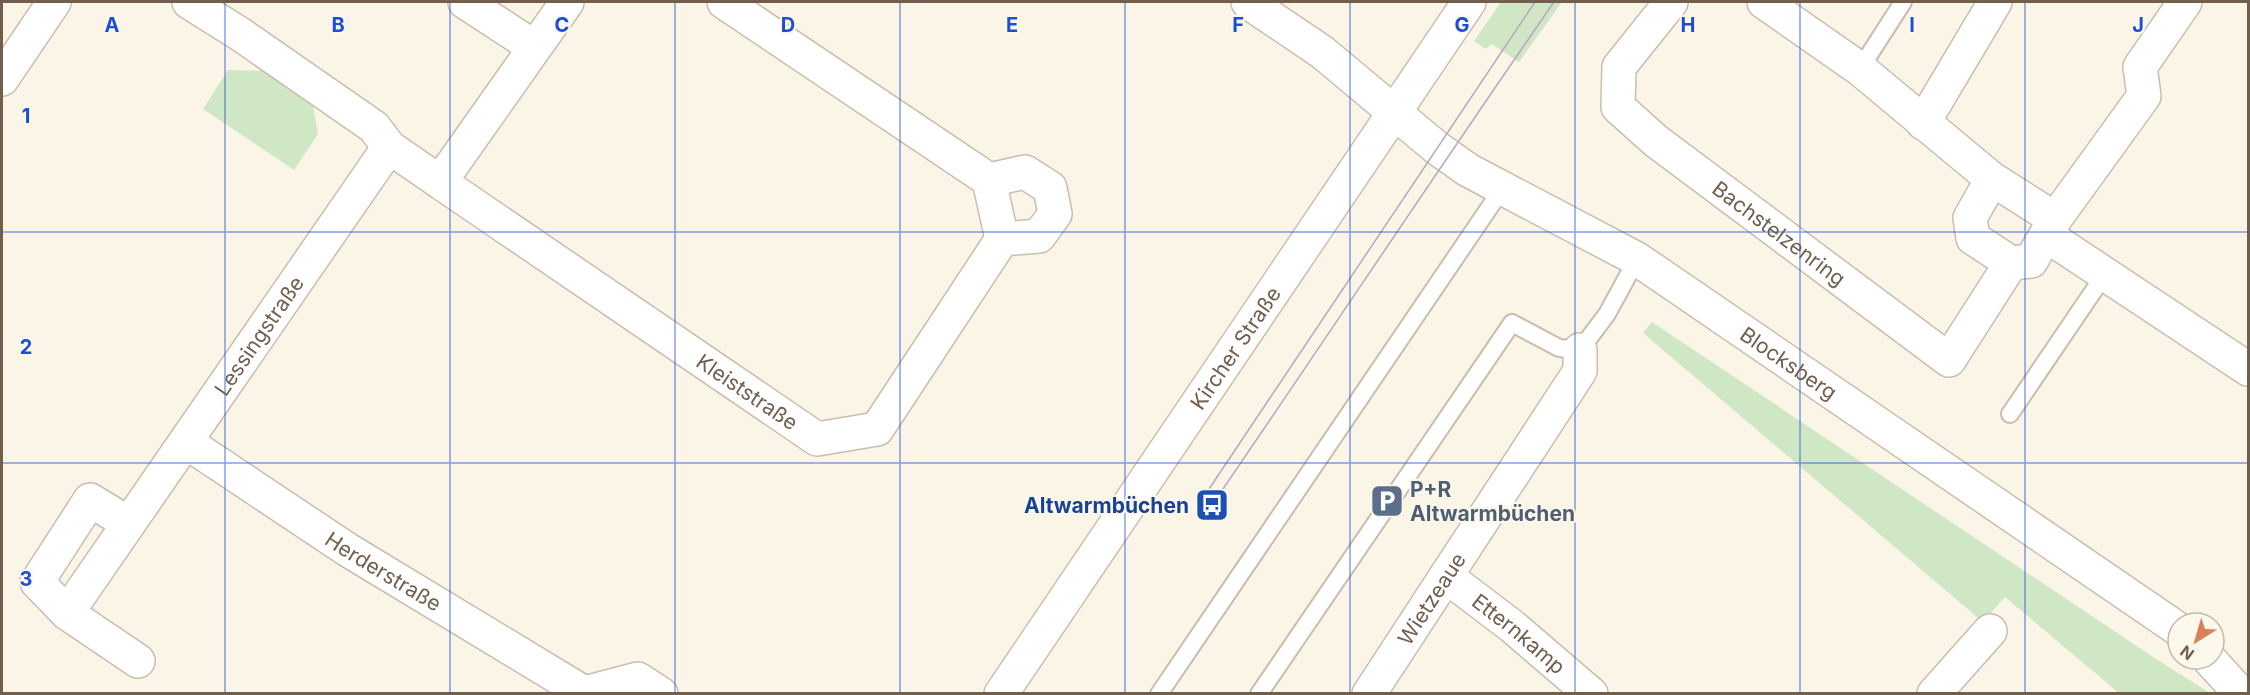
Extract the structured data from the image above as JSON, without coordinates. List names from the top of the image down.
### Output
{
  "streets": {
    "street": [
      "Bachstelzenring",
      "Lessingstraße",
      "Kircher Straße",
      "Blocksberg",
      "Kleiststraße",
      "Herderstraße",
      "Wietzeaue",
      "Etternkamp"
    ]
  },
  "crossings": [
    ["Lessingstraße", "Herderstraße"],
    ["Kircher Straße", "Blocksberg"],
    ["Wietzeaue", "Etternkamp"]
  ],
  "places": {
    "parking": ["P+R Altwarmbüchen"],
    "bus stop": ["Altwarmbüchen"]
  },
  "north": "bottom left",
  "grid": {
    "columns": [
      "A",
      "B",
      "C",
      "D",
      "E",
      "F",
      "G",
      "H",
      "I",
      "J"
    ],
    "rows": ["1", "2", "3"]
  }
}
